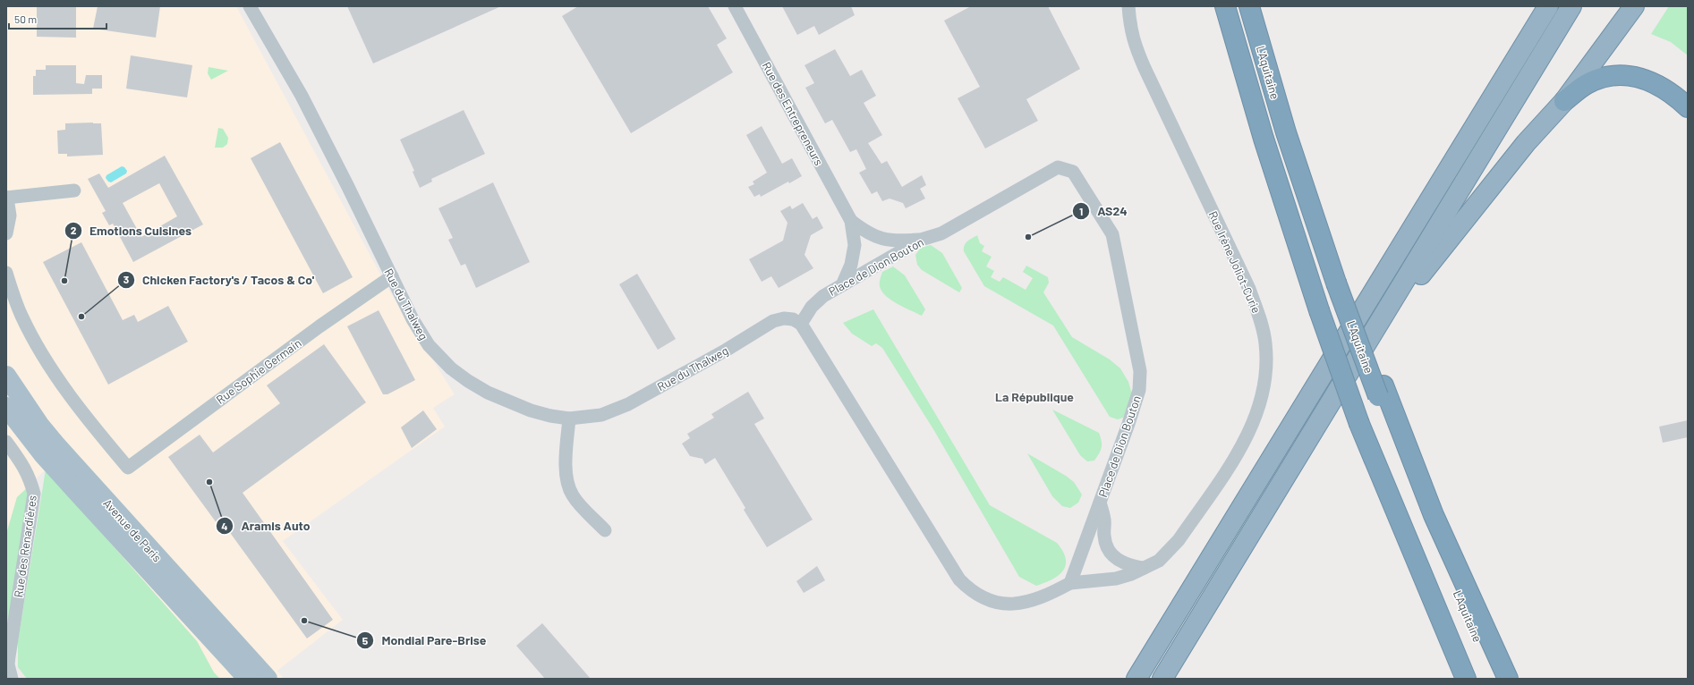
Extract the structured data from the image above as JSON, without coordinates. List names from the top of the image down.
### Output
{
  "streets": {
    "highway": ["L'Aquitaine"],
    "main road": ["Avenue de Paris"],
    "street": [
      "Rue des Entrepreneurs",
      "Rue Irène Joliot-Curie",
      "Place de Dion Bouton",
      "Rue du Thalweg",
      "Rue Sophie Germain",
      "Rue des Renardières"
    ]
  },
  "crossings": [
    ["Rue Irène Joliot-Curie", "Place de Dion Bouton"],
    ["Place de Dion Bouton", "Rue du Thalweg"],
    ["Rue du Thalweg", "Rue Sophie Germain"]
  ],
  "districts": ["La République"],
  "places": [
    "AS24",
    "Emotions Cuisines",
    "Chicken Factory's / Tacos & Co'",
    "Aramis Auto",
    "Mondial Pare-Brise"
  ],
  "scale_bar": "50 m"
}
